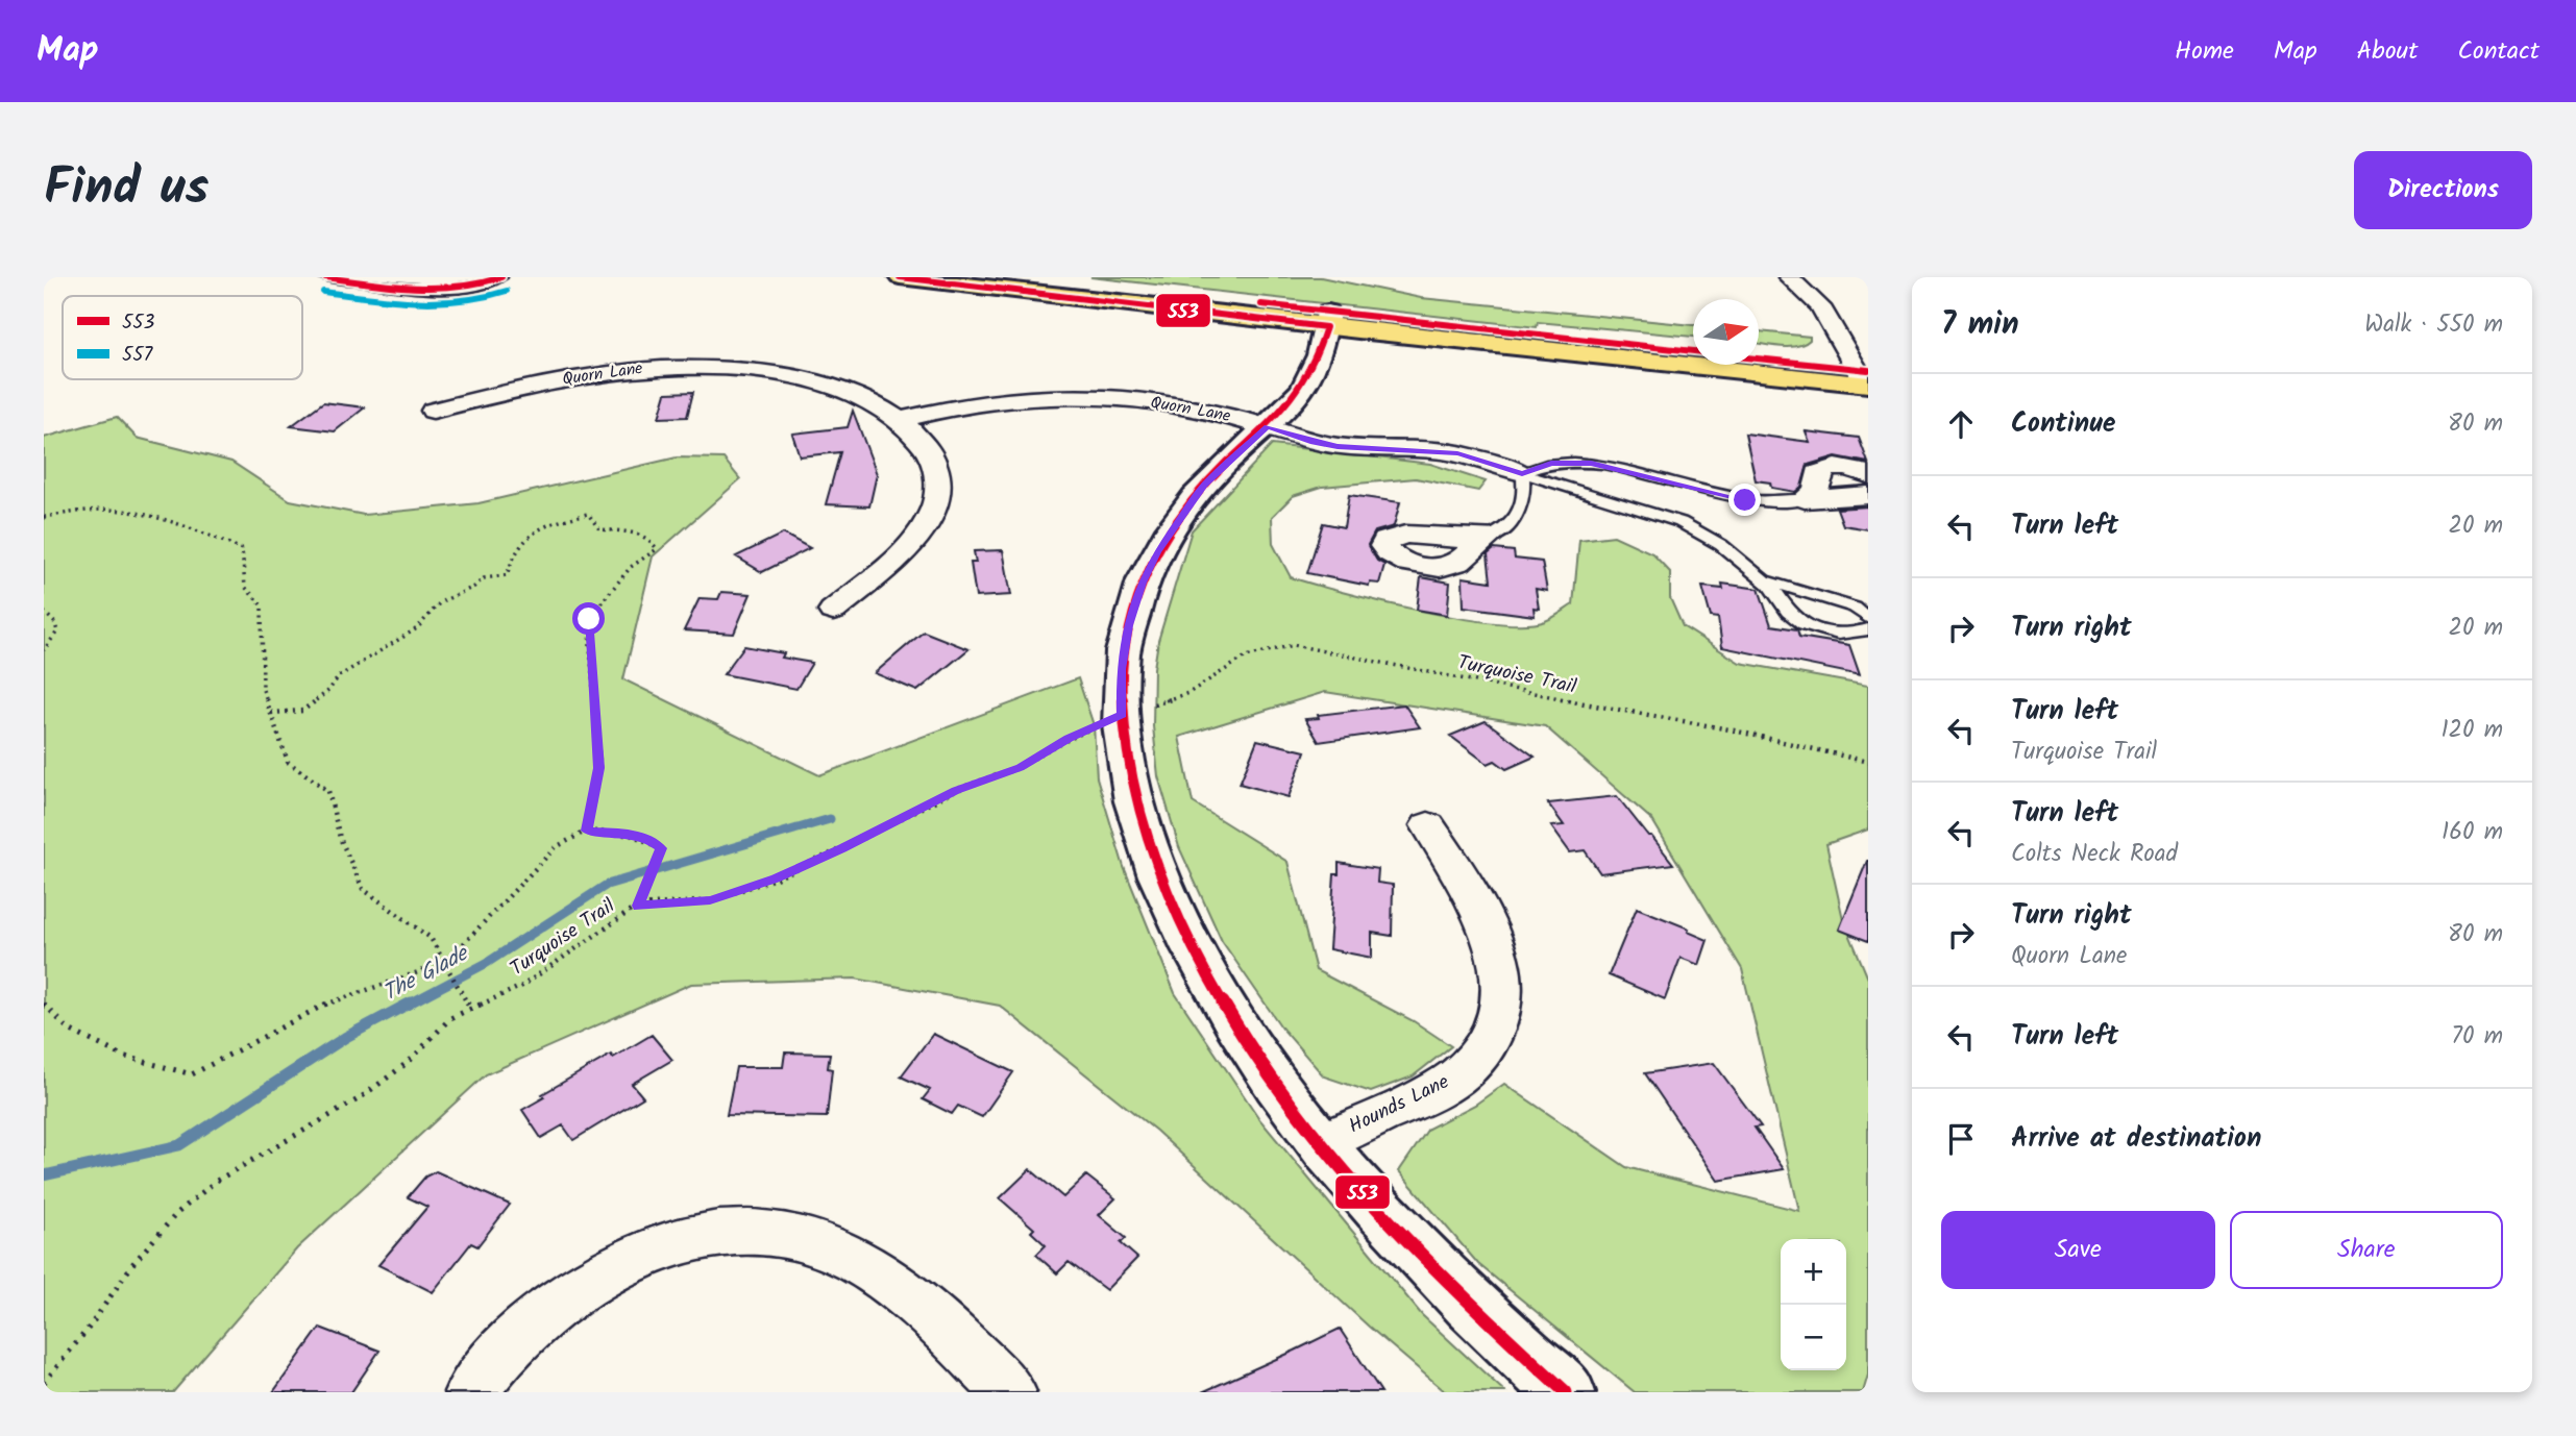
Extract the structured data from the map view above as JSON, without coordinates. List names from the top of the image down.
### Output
{
  "streets": {
    "street": ["Quorn Lane", "Hounds Lane"],
    "path": ["Turquoise Trail"]
  },
  "water": ["The Glade"],
  "lines": ["transit line 553", "transit line 557"],
  "legend": ["553", "557"],
  "north": "right",
  "page": {
    "header": "Map",
    "nav": [
      "Home",
      "Map",
      "About",
      "Contact"
    ],
    "title": "Find us",
    "buttons": [
      "Directions",
      ["Save", "Share"]
    ],
    "heading": ["7 min", "Walk · 550 m"],
    "list": [
      ["Continue", "80 m"],
      ["Turn left", "20 m"],
      ["Turn right", "20 m"],
      ["Turn left", "Turquoise Trail", "120 m"],
      ["Turn left", "Colts Neck Road", "160 m"],
      ["Turn right", "Quorn Lane", "80 m"],
      ["Turn left", "70 m"],
      "Arrive at destination"
    ],
    "map_buttons": ["+", "−"]
  }
}
